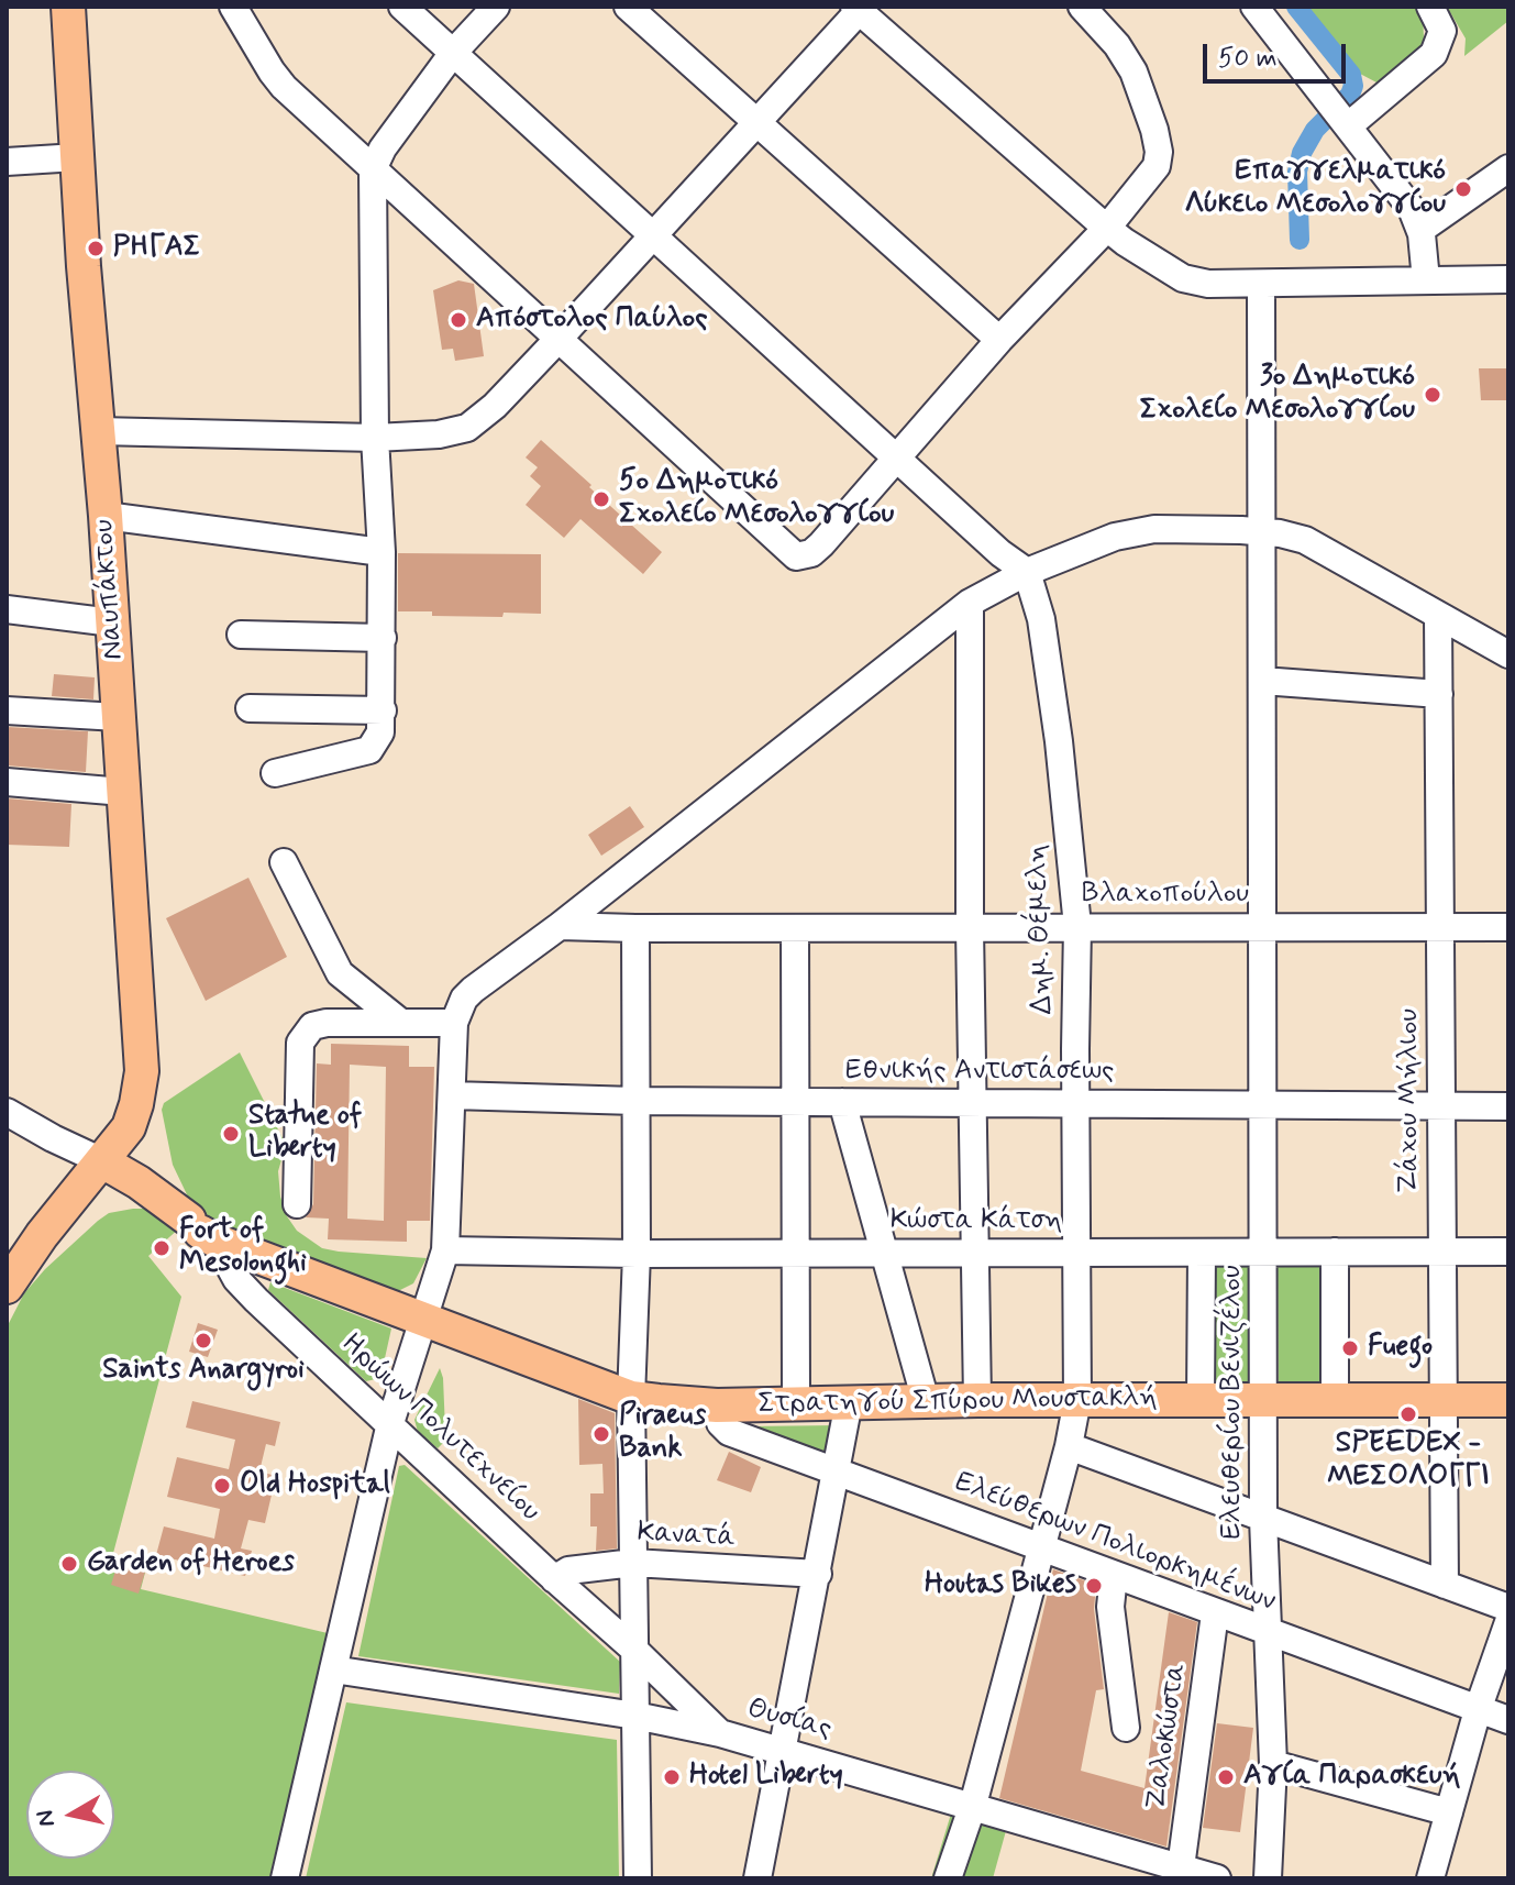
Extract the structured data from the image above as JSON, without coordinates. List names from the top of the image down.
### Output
{
  "streets": {
    "main road": ["Ναυπάκτου", "Στρατηγού Σπύρου Μουστακλή"],
    "street": [
      "Βλαχοπούλου",
      "Δημ. Θέμελη",
      "Εθνικής Αντιστάσεως",
      "Ζάχου Μήλιου",
      "Κώστα Κάτση",
      "Ελευθερίου Βενιζέλου",
      "Ηρώων Πολυτεχνείου",
      "Κανατά",
      "Ελεύθερων Πολιορκημένων",
      "Θυσίας",
      "Ζαλοκώστα"
    ]
  },
  "crossings": [
    ["Ναυπάκτου", "Στρατηγού Σπύρου Μουστακλή"],
    ["Βλαχοπούλου", "Δημ. Θέμελη"],
    ["Βλαχοπούλου", "Ζάχου Μήλιου"],
    ["Βλαχοπούλου", "Ελευθερίου Βενιζέλου"],
    ["Δημ. Θέμελη", "Εθνικής Αντιστάσεως"],
    ["Δημ. Θέμελη", "Κώστα Κάτση"],
    ["Δημ. Θέμελη", "Στρατηγού Σπύρου Μουστακλή"],
    ["Δημ. Θέμελη", "Ελεύθερων Πολιορκημένων"],
    ["Δημ. Θέμελη", "Θυσίας"],
    ["Εθνικής Αντιστάσεως", "Ζάχου Μήλιου"],
    ["Εθνικής Αντιστάσεως", "Ελευθερίου Βενιζέλου"],
    ["Ζάχου Μήλιου", "Κώστα Κάτση"],
    ["Ζάχου Μήλιου", "Στρατηγού Σπύρου Μουστακλή"],
    ["Κώστα Κάτση", "Ελευθερίου Βενιζέλου"],
    ["Στρατηγού Σπύρου Μουστακλή", "Ελευθερίου Βενιζέλου"],
    ["Στρατηγού Σπύρου Μουστακλή", "Ηρώων Πολυτεχνείου"],
    ["Στρατηγού Σπύρου Μουστακλή", "Ελεύθερων Πολιορκημένων"],
    ["Ελευθερίου Βενιζέλου", "Ελεύθερων Πολιορκημένων"],
    ["Ηρώων Πολυτεχνείου", "Κανατά"],
    ["Ηρώων Πολυτεχνείου", "Θυσίας"],
    ["Ελεύθερων Πολιορκημένων", "Ζαλοκώστα"],
    ["Θυσίας", "Ζαλοκώστα"]
  ],
  "places": [
    "Επαγγελματικό Λύκειο Μεσολογγίου",
    "ΡΗΓΑΣ",
    "Απόστολος Παύλος",
    "3ο Δημοτικό Σχολείο Μεσολογγίου",
    "5ο Δημοτικό Σχολείο Μεσολογγίου",
    "Statue of Liberty",
    "Fort of Mesolonghi",
    "Saints Anargyroi",
    "Fuego",
    "SPEEDEX - ΜΕΣΟΛΟΓΓΙ",
    "Piraeus Bank",
    "Old Hospital",
    "Garden of Heroes",
    "Houtas Bikes",
    "Hotel Liberty",
    "Αγία Παρασκευή"
  ],
  "scale_bar": "50 m",
  "north": "left"
}
